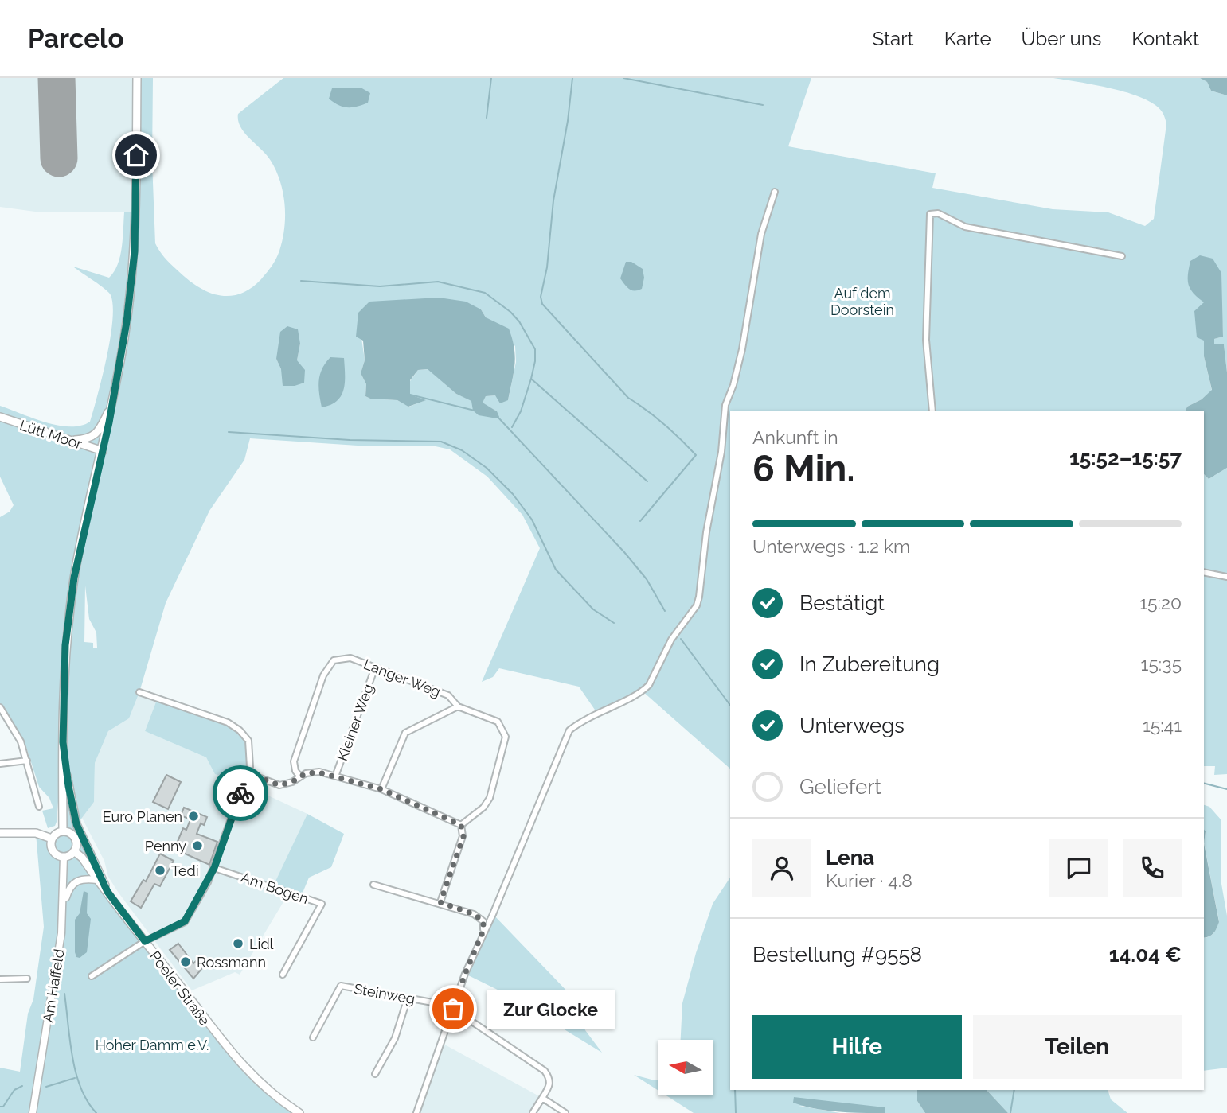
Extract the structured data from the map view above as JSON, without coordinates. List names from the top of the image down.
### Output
{
  "streets": {
    "main road": ["Lütt Moor", "Poeler Straße"],
    "street": [
      "Langer Weg",
      "Kleiner Weg",
      "Am Bogen",
      "Am Haffeld",
      "Steinweg"
    ]
  },
  "crossings": [
    ["Langer Weg", "Kleiner Weg"],
    ["Am Haffeld", "Poeler Straße"]
  ],
  "parks": ["Auf dem Doorstein", "Hoher Damm e.V."],
  "places": [
    "Euro Planen",
    "Penny",
    "Tedi",
    "Lidl",
    "Rossmann",
    "Zur Glocke"
  ],
  "north": "left",
  "page": {
    "header": "Parcelo",
    "nav": [
      "Start",
      "Karte",
      "Über uns",
      "Kontakt"
    ],
    "heading": ["6 Min.", "Ankunft in", "15:52–15:57"],
    "panel": [
      "Lena",
      "Kurier · 4.8",
      "Bestellung #9558",
      "14.04 €"
    ],
    "bar": "Unterwegs · 1.2 km",
    "list": [
      ["Bestätigt", "15:20"],
      ["In Zubereitung", "15:35"],
      ["Unterwegs", "15:41"],
      "Geliefert"
    ],
    "bubble": "Zur Glocke",
    "buttons": ["Hilfe", "Teilen"]
  }
}
